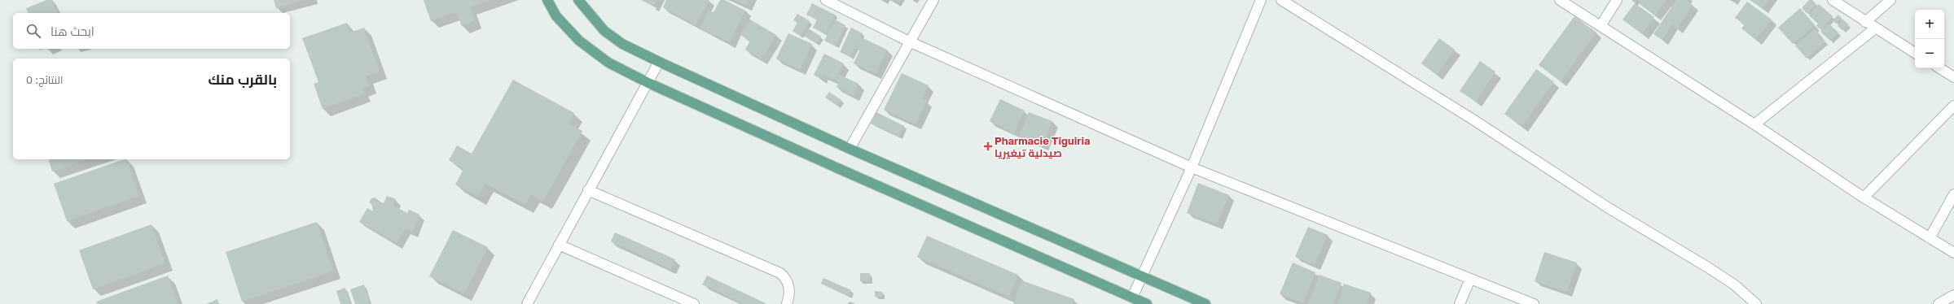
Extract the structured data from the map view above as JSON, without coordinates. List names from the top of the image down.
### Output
{
  "places": {
    "health": ["Pharmacie Tiguiria صيدلية تيغيريا"]
  },
  "page": {
    "map_buttons": ["+", "−"],
    "search": "ابحث هنا",
    "heading": ["بالقرب منك", "النتائج: 0"]
  }
}
